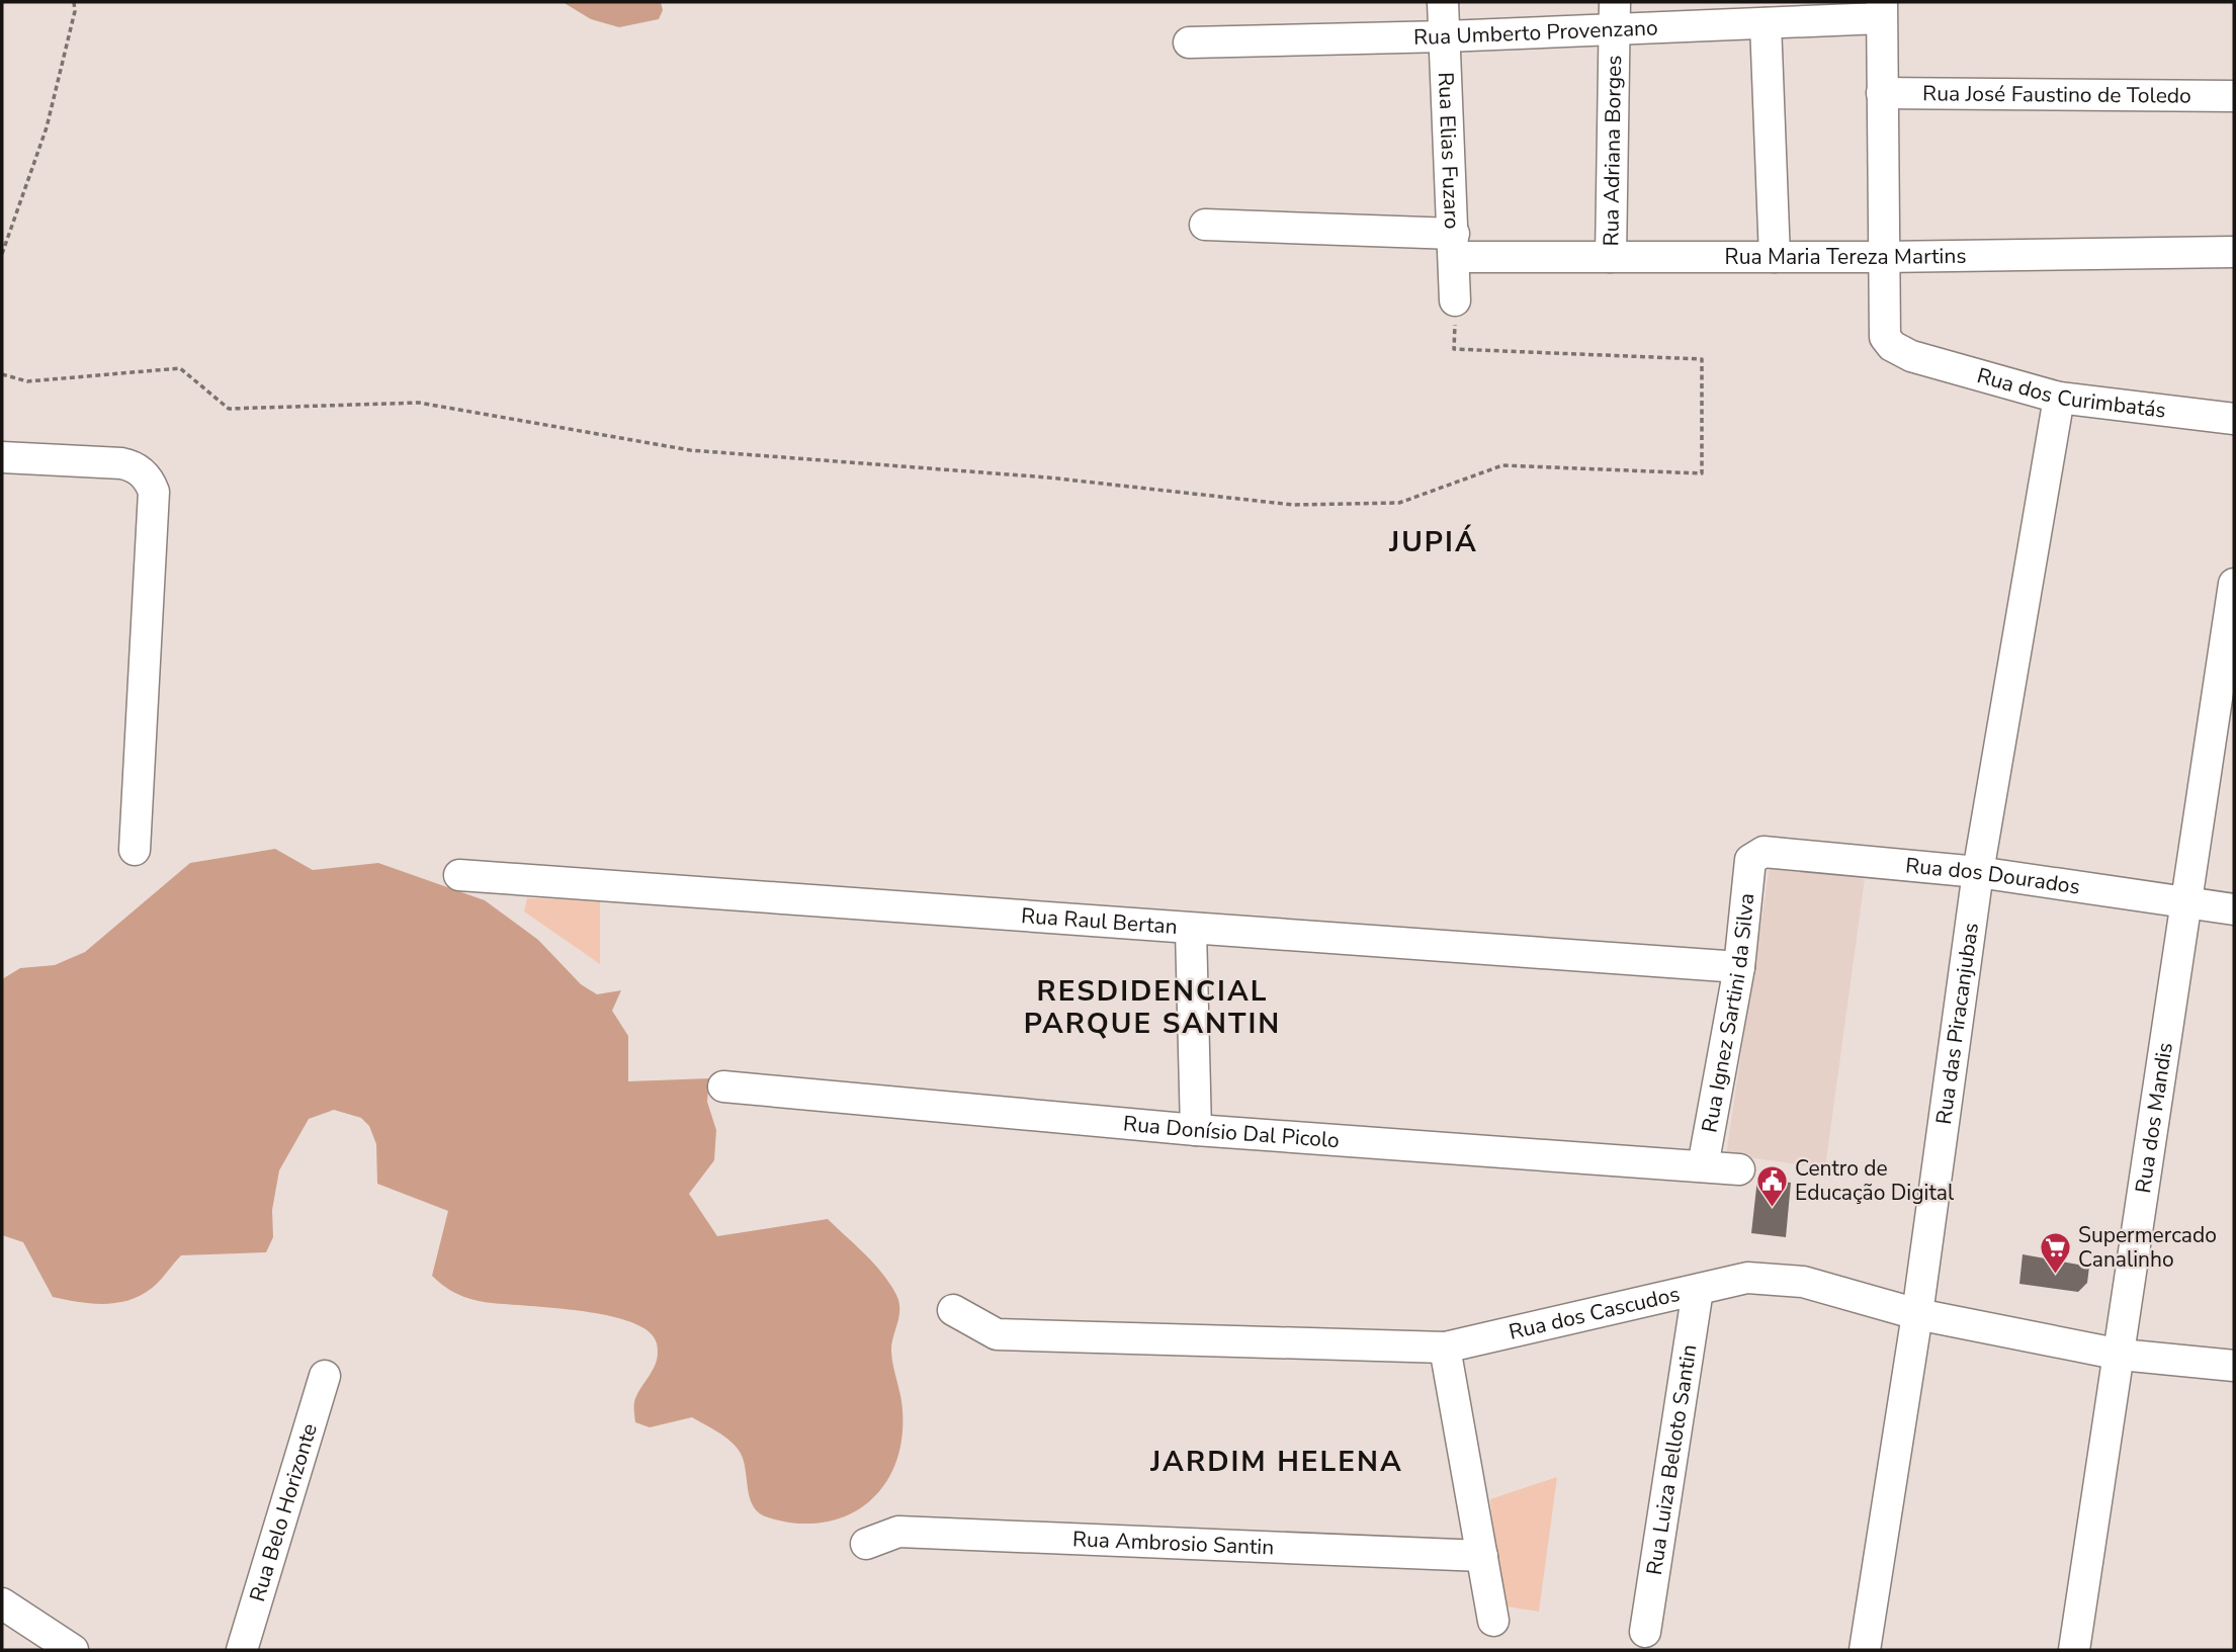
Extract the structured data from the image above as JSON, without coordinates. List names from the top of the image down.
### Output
{
  "streets": {
    "street": [
      "Rua Umberto Provenzano",
      "Rua José Faustino de Toledo",
      "Rua Adriana Borges",
      "Rua Elias Fuzaro",
      "Rua Maria Tereza Martins",
      "Rua dos Curimbatás",
      "Rua dos Dourados",
      "Rua Raul Bertan",
      "Rua Ignez Sartini da Silva",
      "Rua das Piracanjubas",
      "Rua dos Mandis",
      "Rua Donísio Dal Picolo",
      "Rua dos Cascudos",
      "Rua Luiza Belloto Santin",
      "Rua Belo Horizonte",
      "Rua Ambrosio Santin"
    ]
  },
  "crossings": [
    ["Rua Umberto Provenzano", "Rua Adriana Borges"],
    ["Rua Umberto Provenzano", "Rua Elias Fuzaro"],
    ["Rua Adriana Borges", "Rua Maria Tereza Martins"],
    ["Rua Elias Fuzaro", "Rua Maria Tereza Martins"],
    ["Rua Maria Tereza Martins", "Rua dos Curimbatás"],
    ["Rua dos Curimbatás", "Rua das Piracanjubas"],
    ["Rua dos Dourados", "Rua Ignez Sartini da Silva"],
    ["Rua dos Dourados", "Rua das Piracanjubas"],
    ["Rua dos Dourados", "Rua dos Mandis"],
    ["Rua Raul Bertan", "Rua Ignez Sartini da Silva"],
    ["Rua Ignez Sartini da Silva", "Rua Donísio Dal Picolo"],
    ["Rua das Piracanjubas", "Rua dos Cascudos"],
    ["Rua dos Mandis", "Rua dos Cascudos"],
    ["Rua dos Cascudos", "Rua Luiza Belloto Santin"]
  ],
  "districts": ["JUPIÁ", "RESDIDENCIAL PARQUE SANTIN", "JARDIM HELENA"],
  "places": {
    "public building": ["Centro de Educação Digital"],
    "supermarket": ["Supermercado Canalinho"]
  }
}
